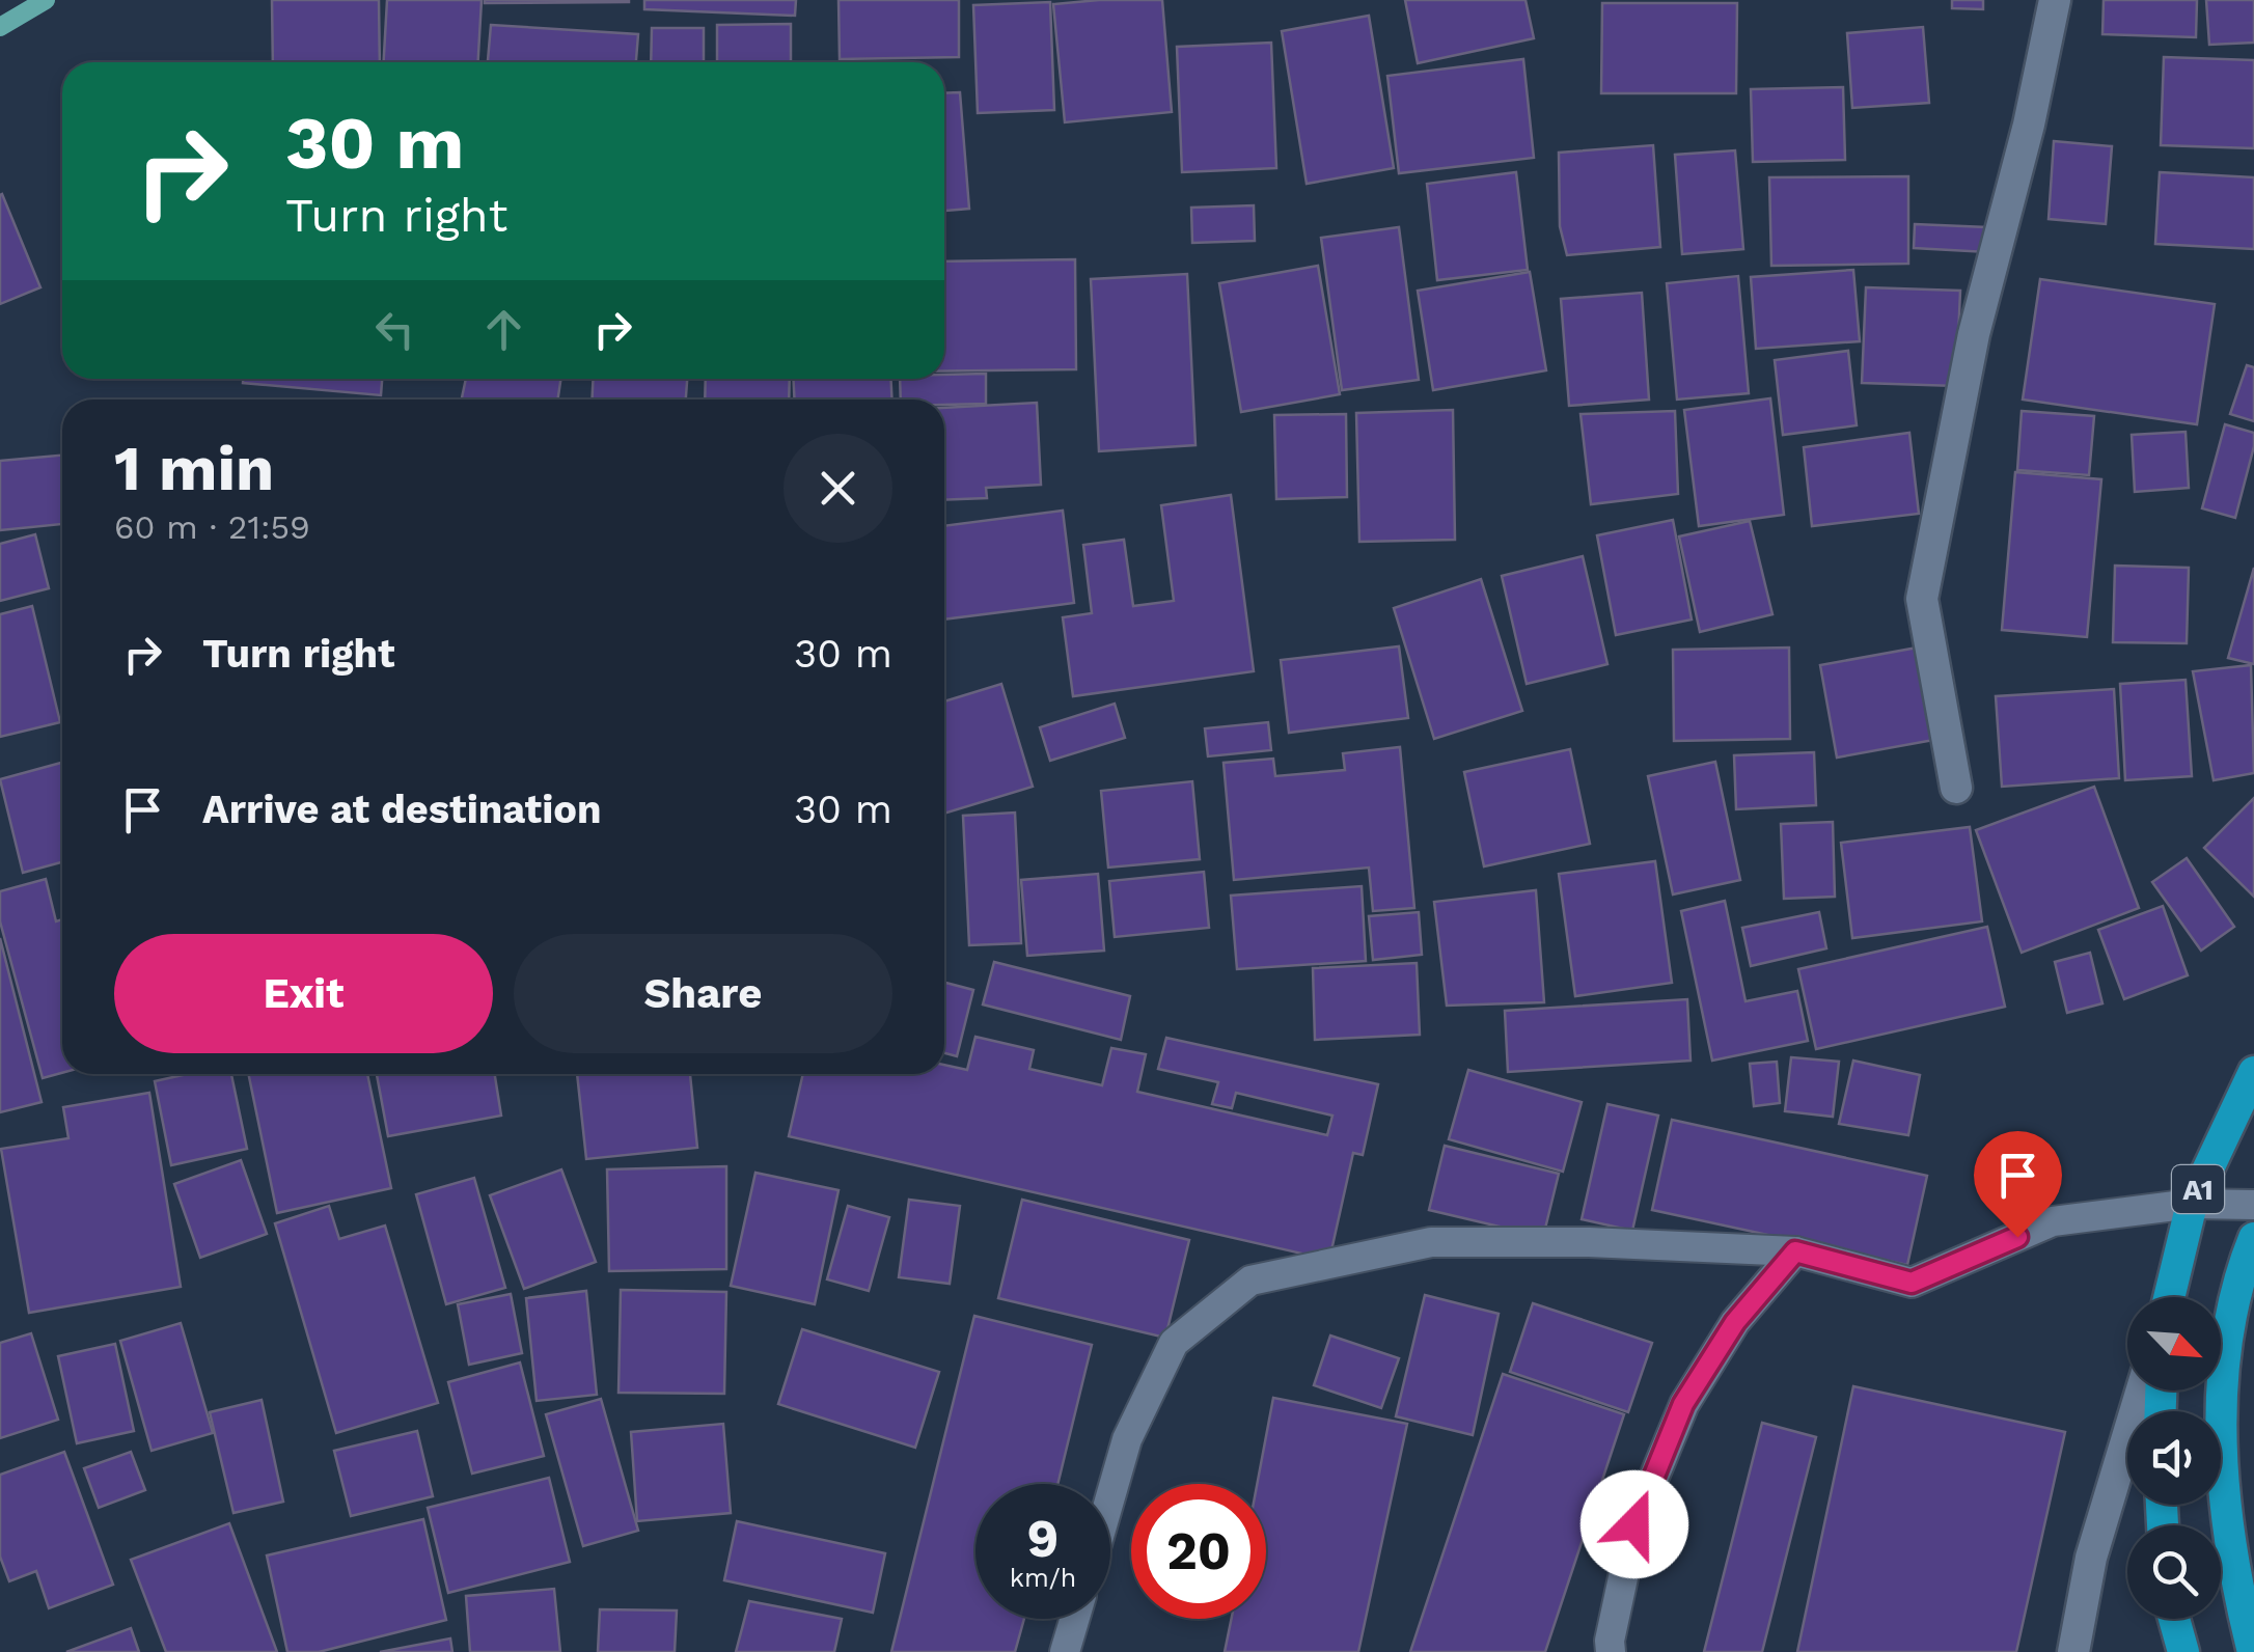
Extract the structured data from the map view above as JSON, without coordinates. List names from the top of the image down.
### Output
{
  "streets": {
    "highway": ["A1"]
  },
  "north": "bottom right",
  "page": {
    "turn": ["30 m", "Turn right"],
    "heading": ["1 min", "60 m · 21:59"],
    "list": [
      {
        "name": "Turn right",
        "value": "30 m"
      },
      {
        "name": "Arrive at destination",
        "value": "30 m"
      }
    ],
    "buttons": ["Exit", "Share"],
    "speed": "9 km/h",
    "limit": "20"
  }
}
